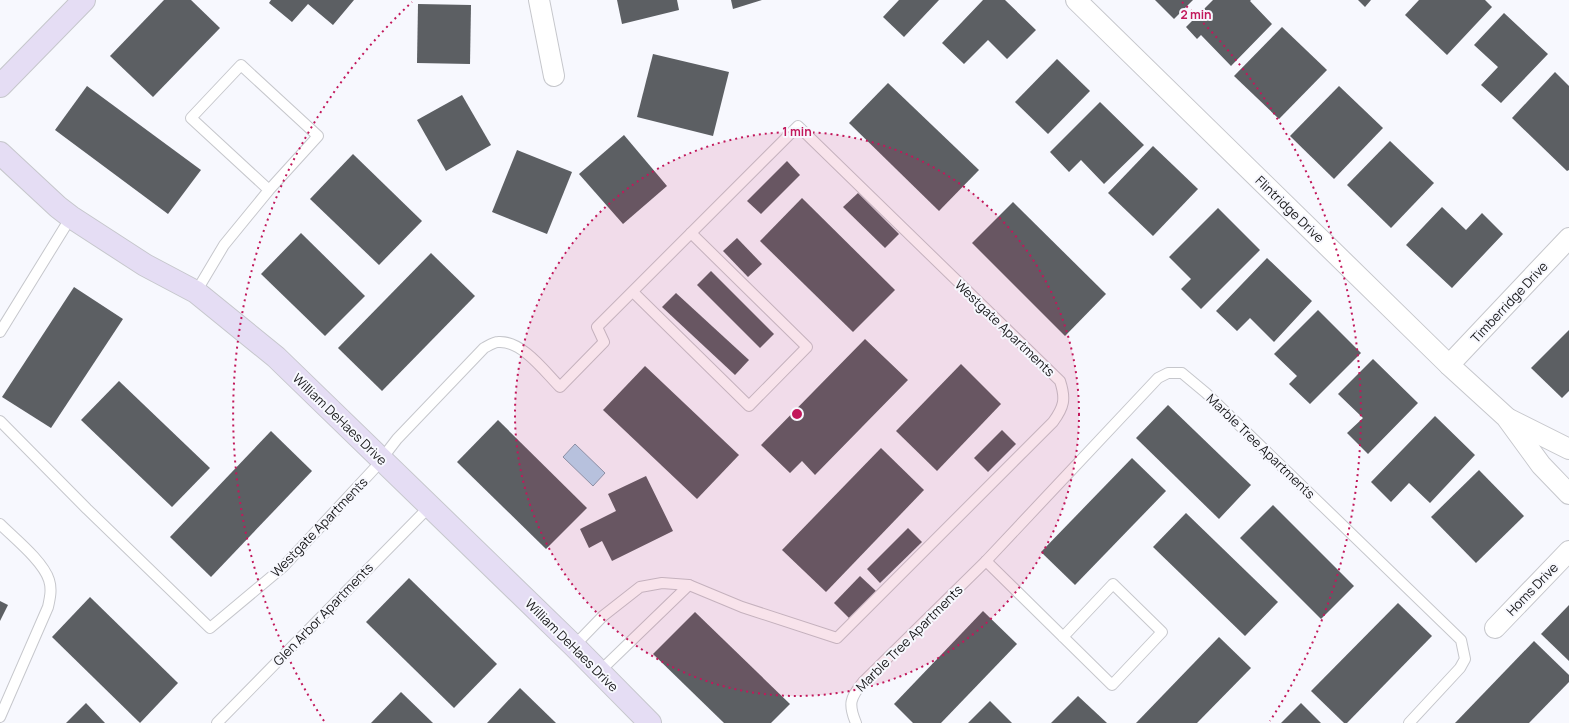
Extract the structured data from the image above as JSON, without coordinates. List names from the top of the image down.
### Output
{
  "streets": {
    "street": [
      "Flintridge Drive",
      "Timberridge Drive",
      "William DeHaes Drive",
      "Homs Drive"
    ],
    "lane": ["Westgate Apartments", "Marble Tree Apartments", "Glen Arbor Apartments"]
  },
  "crossings": [
    ["Flintridge Drive", "Timberridge Drive"],
    ["Westgate Apartments", "William DeHaes Drive"],
    ["William DeHaes Drive", "Glen Arbor Apartments"]
  ],
  "rings": ["2 min", "1 min"]
}
